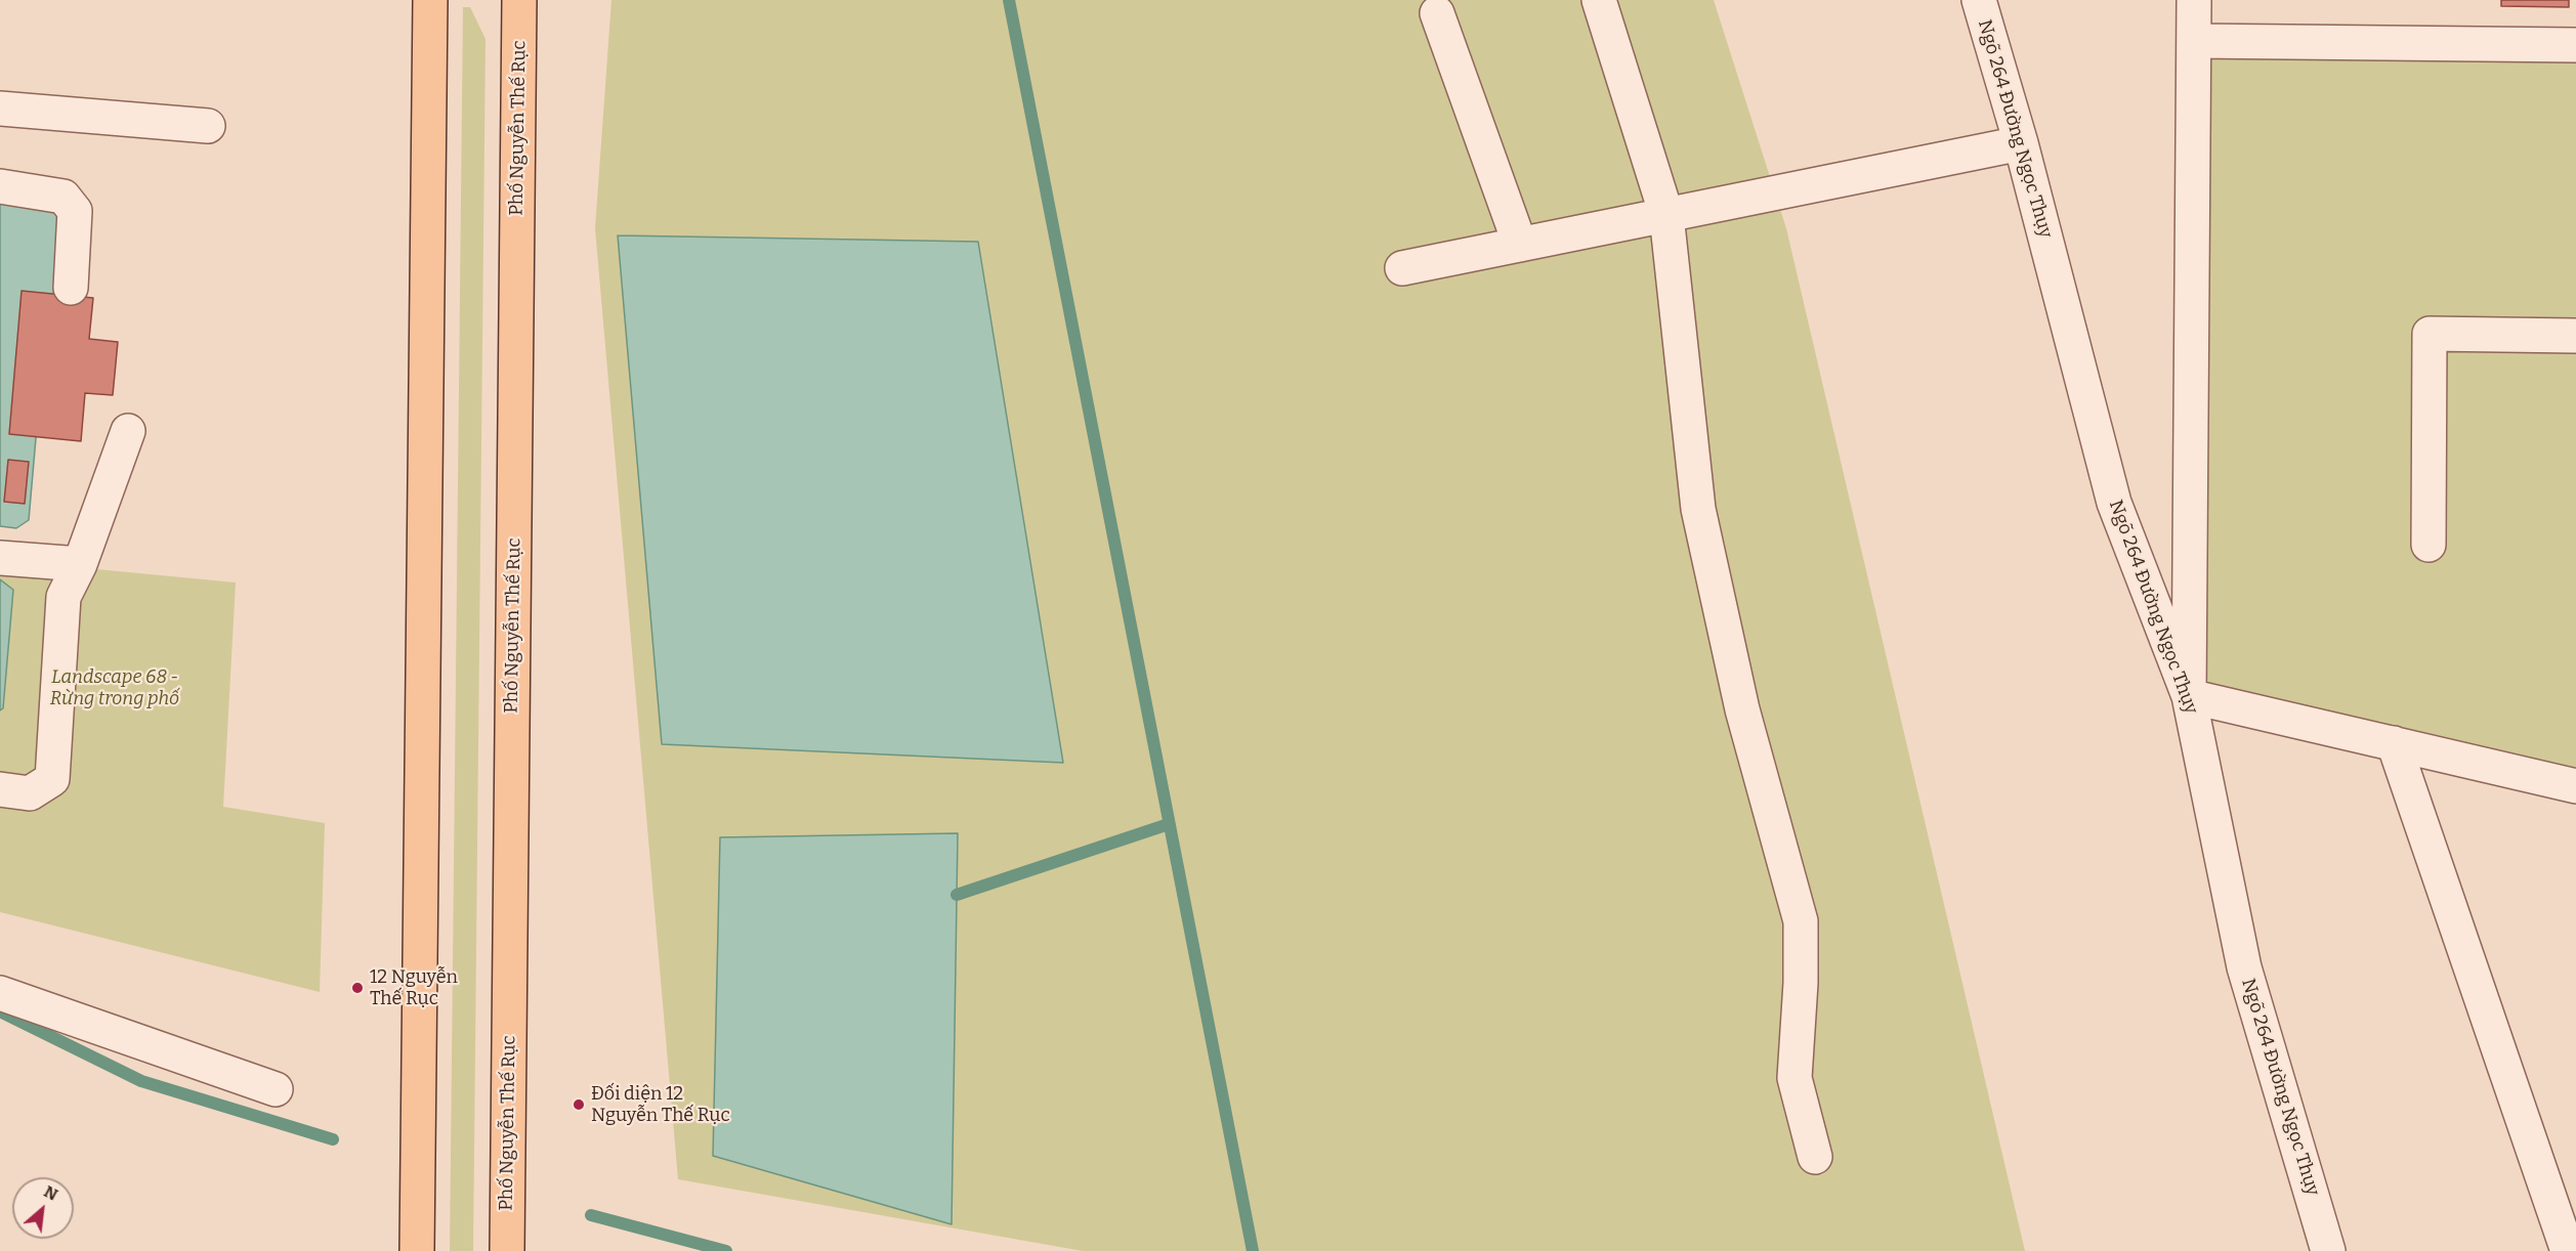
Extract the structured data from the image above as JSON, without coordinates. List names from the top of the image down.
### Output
{
  "streets": {
    "main road": ["Phố Nguyễn Thế Rục"],
    "street": ["Ngõ 264 Đường Ngọc Thụy"]
  },
  "parks": ["Landscape 68 - Rừng trong phố"],
  "places": ["12 Nguyễn Thế Rục", "Đối diện 12 Nguyễn Thế Rục"],
  "north": "top right"
}
